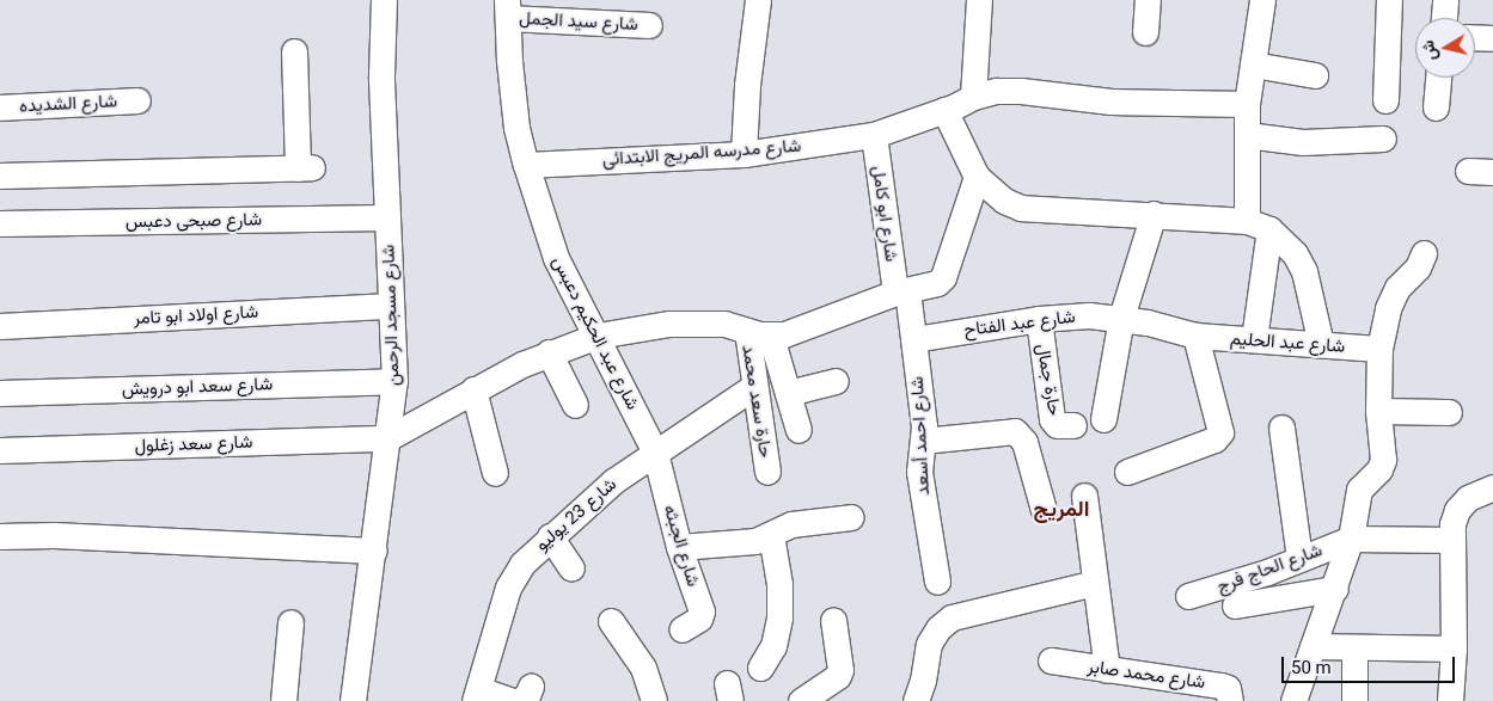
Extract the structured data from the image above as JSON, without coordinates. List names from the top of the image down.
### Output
{
  "streets": {
    "street": [
      "شارع سيد الجمل",
      "شارع الشديده",
      "شارع مدرسه المريج الابتدائى",
      "شارع ابو كامل",
      "شارع صبحى دعبس",
      "شارع اولاد ابو تامر",
      "شارع مسجد الرحمن",
      "شارع عبد الفتاح",
      "شارع عبد الحكيم دعبس",
      "شارع عبد الحليم",
      "حارة جمال",
      "شارع سعد ابو درويش",
      "حارة سعد محمد",
      "شارع احمد أسعد",
      "شارع سعد زغلول",
      "شارع 23 يوليو",
      "شارع الجبثه",
      "شارع الحاج فرج",
      "شارع محمد صابر"
    ]
  },
  "crossings": [
    ["شارع سيد الجمل", "شارع عبد الحكيم دعبس"],
    ["شارع مدرسه المريج الابتدائى", "شارع ابو كامل"],
    ["شارع مدرسه المريج الابتدائى", "شارع عبد الحكيم دعبس"],
    ["شارع ابو كامل", "شارع احمد أسعد"],
    ["شارع صبحى دعبس", "شارع مسجد الرحمن"],
    ["شارع اولاد ابو تامر", "شارع مسجد الرحمن"],
    ["شارع مسجد الرحمن", "شارع سعد ابو درويش"],
    ["شارع مسجد الرحمن", "شارع سعد زغلول"],
    ["شارع عبد الفتاح", "شارع عبد الحليم"],
    ["شارع عبد الفتاح", "حارة جمال"],
    ["شارع عبد الفتاح", "شارع احمد أسعد"],
    ["شارع عبد الحكيم دعبس", "شارع 23 يوليو"],
    ["شارع عبد الحكيم دعبس", "شارع الجبثه"],
    ["حارة سعد محمد", "شارع 23 يوليو"],
    ["شارع 23 يوليو", "شارع الجبثه"]
  ],
  "districts": ["المريج"],
  "scale_bar": "50 m",
  "north": "left"
}
